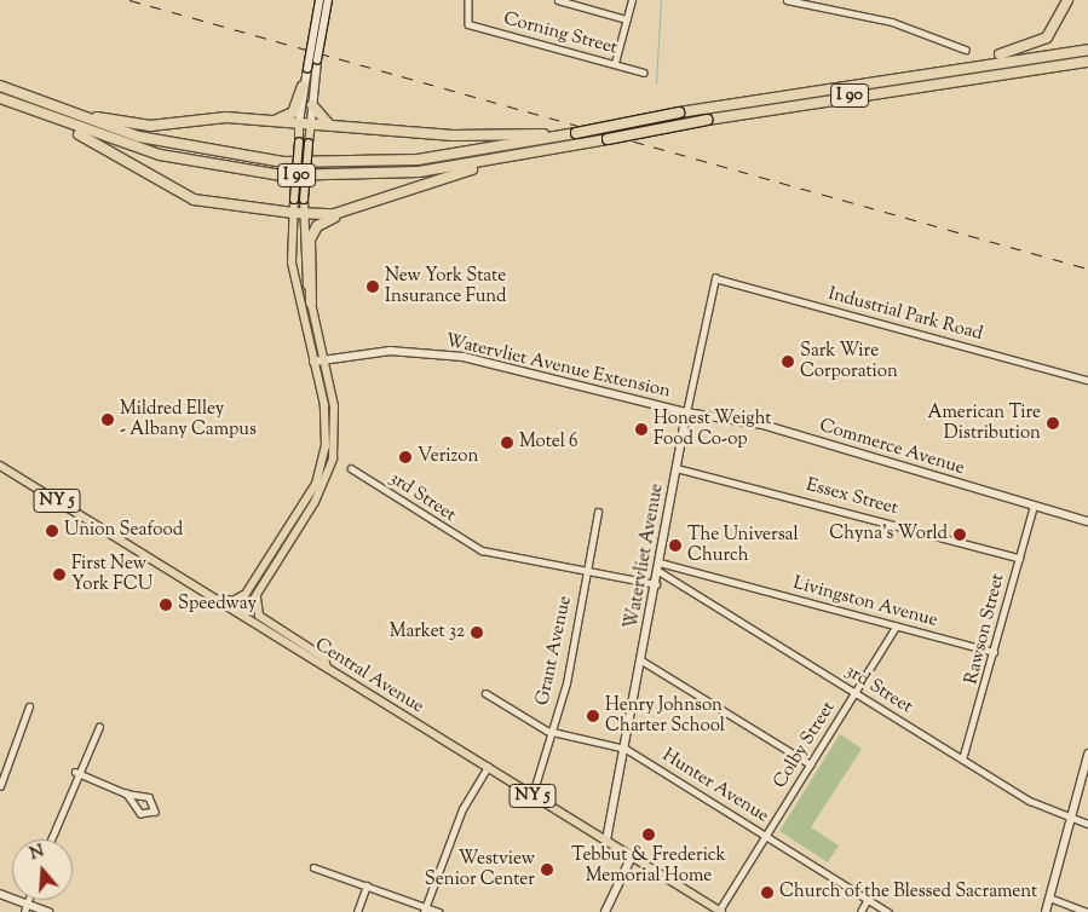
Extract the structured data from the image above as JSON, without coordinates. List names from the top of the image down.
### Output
{
  "streets": {
    "highway": ["I 90"],
    "main road": ["NY 5", "Central Avenue"],
    "street": [
      "Corning Street",
      "Industrial Park Road",
      "Watervliet Avenue Extension",
      "Commerce Avenue",
      "3rd Street",
      "Essex Street",
      "Watervliet Avenue",
      "Livingston Avenue",
      "Rawson Street",
      "Grant Avenue",
      "Colby Street",
      "Hunter Avenue"
    ]
  },
  "crossings": [
    ["Industrial Park Road", "Watervliet Avenue"],
    ["Watervliet Avenue Extension", "Commerce Avenue"],
    ["Watervliet Avenue Extension", "Watervliet Avenue"],
    ["Commerce Avenue", "Watervliet Avenue"],
    ["Commerce Avenue", "Rawson Street"],
    ["3rd Street", "Watervliet Avenue"],
    ["3rd Street", "Rawson Street"],
    ["3rd Street", "Grant Avenue"],
    ["3rd Street", "Colby Street"],
    ["Essex Street", "Watervliet Avenue"],
    ["Essex Street", "Rawson Street"],
    ["Watervliet Avenue", "Livingston Avenue"],
    ["Watervliet Avenue", "Central Avenue"],
    ["Watervliet Avenue", "Hunter Avenue"],
    ["Livingston Avenue", "Rawson Street"],
    ["Livingston Avenue", "Colby Street"],
    ["Grant Avenue", "Central Avenue"],
    ["Grant Avenue", "Hunter Avenue"],
    ["Central Avenue", "Colby Street"],
    ["Colby Street", "Hunter Avenue"]
  ],
  "places": [
    "New York State Insurance Fund",
    "Sark Wire Corporation",
    "Mildred Elley - Albany Campus",
    "American Tire Distribution",
    "Honest Weight Food Co-op",
    "Motel 6",
    "Verizon",
    "Union Seafood",
    "Chyna's World",
    "The Universal Church",
    "First New York FCU",
    "Speedway",
    "Market 32",
    "Henry Johnson Charter School",
    "Tebbut & Frederick Memorial Home",
    "Westview Senior Center",
    "Church of the Blessed Sacrament"
  ],
  "north": "top"
}
